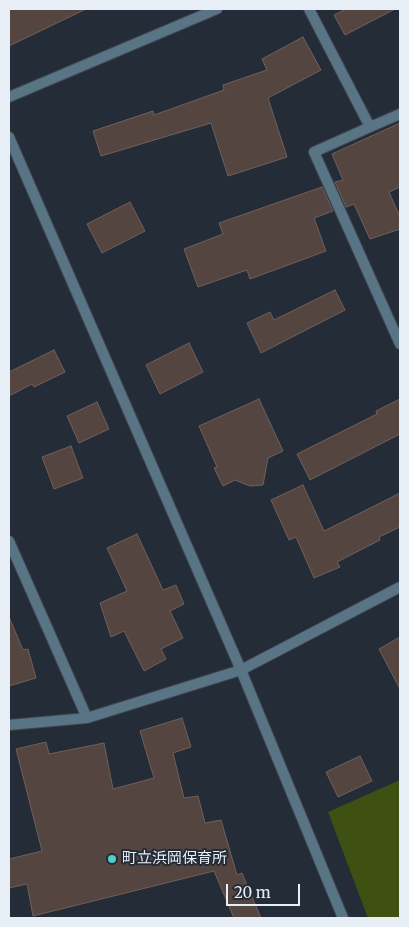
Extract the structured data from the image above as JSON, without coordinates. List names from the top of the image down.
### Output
{
  "places": ["町立浜岡保育所"],
  "scale_bar": "20 m"
}
